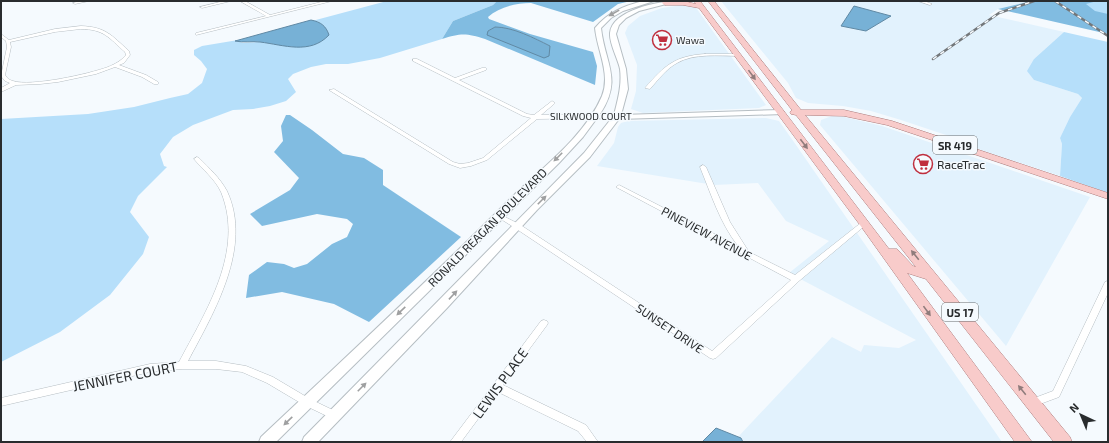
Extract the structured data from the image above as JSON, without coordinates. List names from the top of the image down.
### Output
{
  "streets": {
    "main road": [
      "SILKWOOD COURT",
      "SR 419",
      "RONALD REAGAN BOULEVARD",
      "US 17"
    ],
    "street": [
      "PINEVIEW AVENUE",
      "SUNSET DRIVE",
      "JENNIFER COURT",
      "LEWIS PLACE"
    ]
  },
  "crossings": [
    ["SILKWOOD COURT", "SR 419"],
    ["SILKWOOD COURT", "RONALD REAGAN BOULEVARD"],
    ["SILKWOOD COURT", "US 17"],
    ["SR 419", "US 17"],
    ["RONALD REAGAN BOULEVARD", "SUNSET DRIVE"],
    ["RONALD REAGAN BOULEVARD", "JENNIFER COURT"],
    ["PINEVIEW AVENUE", "SUNSET DRIVE"],
    ["US 17", "SUNSET DRIVE"]
  ],
  "places": {
    "supermarket": ["Wawa", "RaceTrac"]
  },
  "north": "top left"
}
